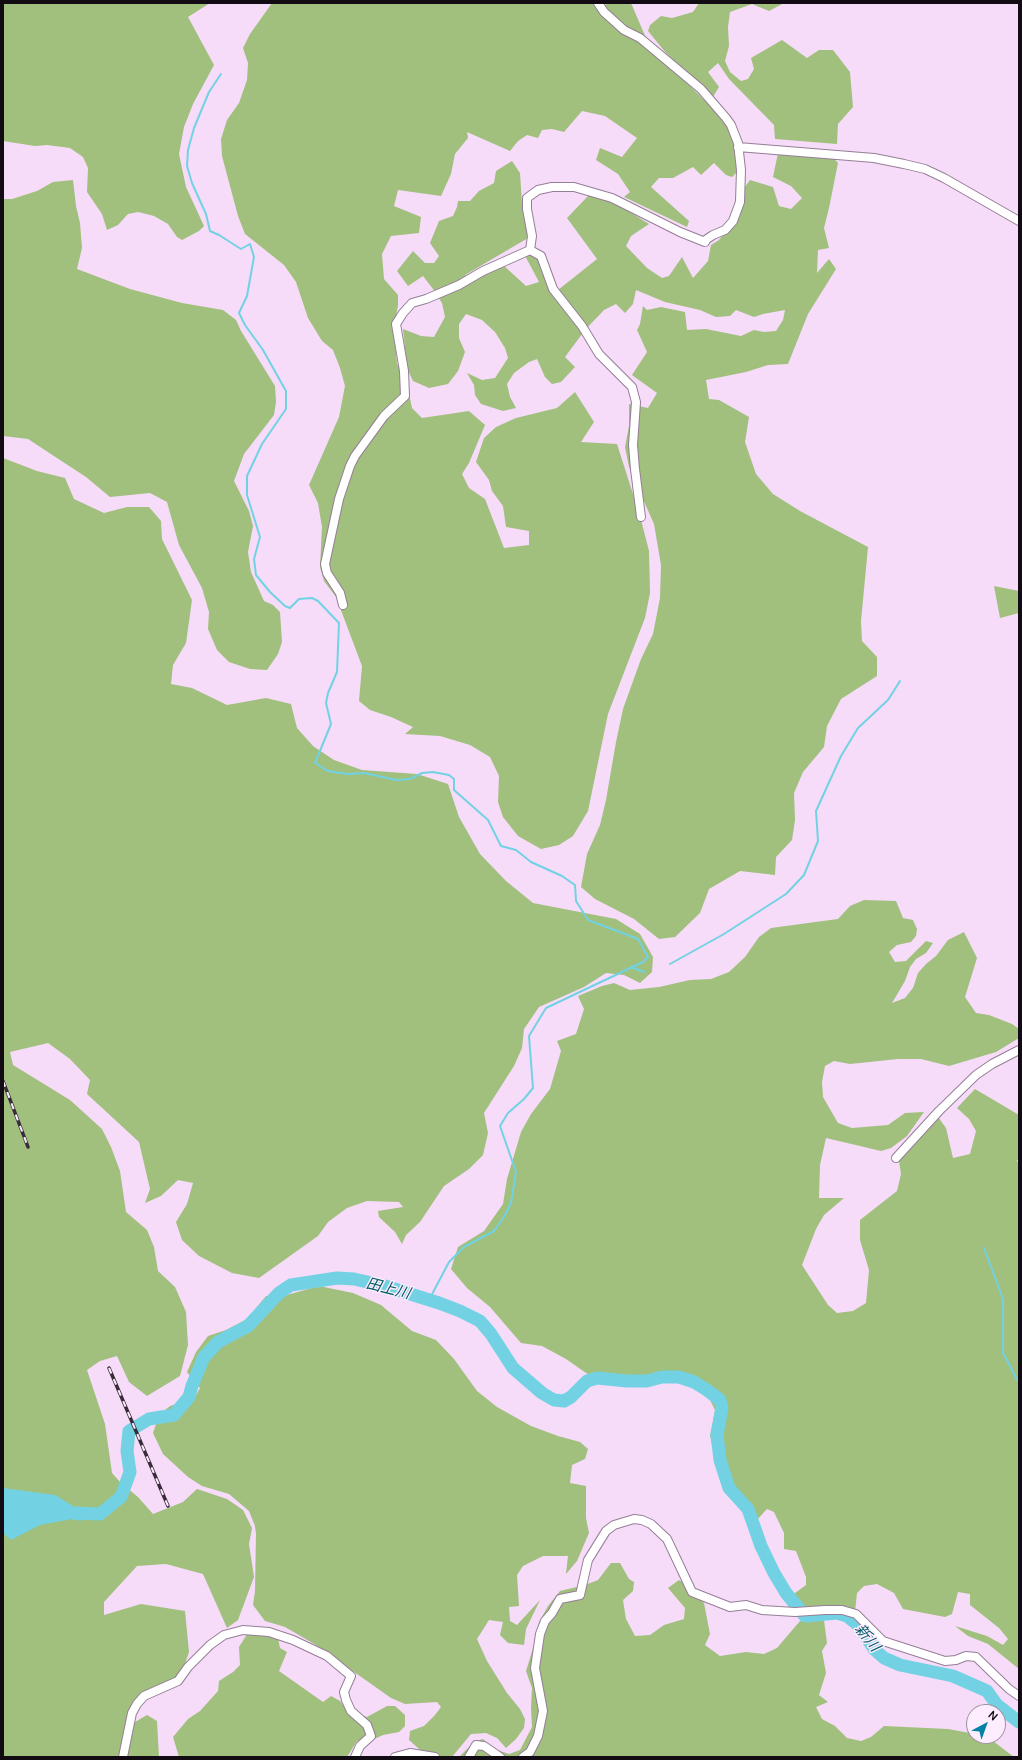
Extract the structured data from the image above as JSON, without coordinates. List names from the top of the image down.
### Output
{
  "water": ["田上川", "新川"],
  "north": "top right"
}
